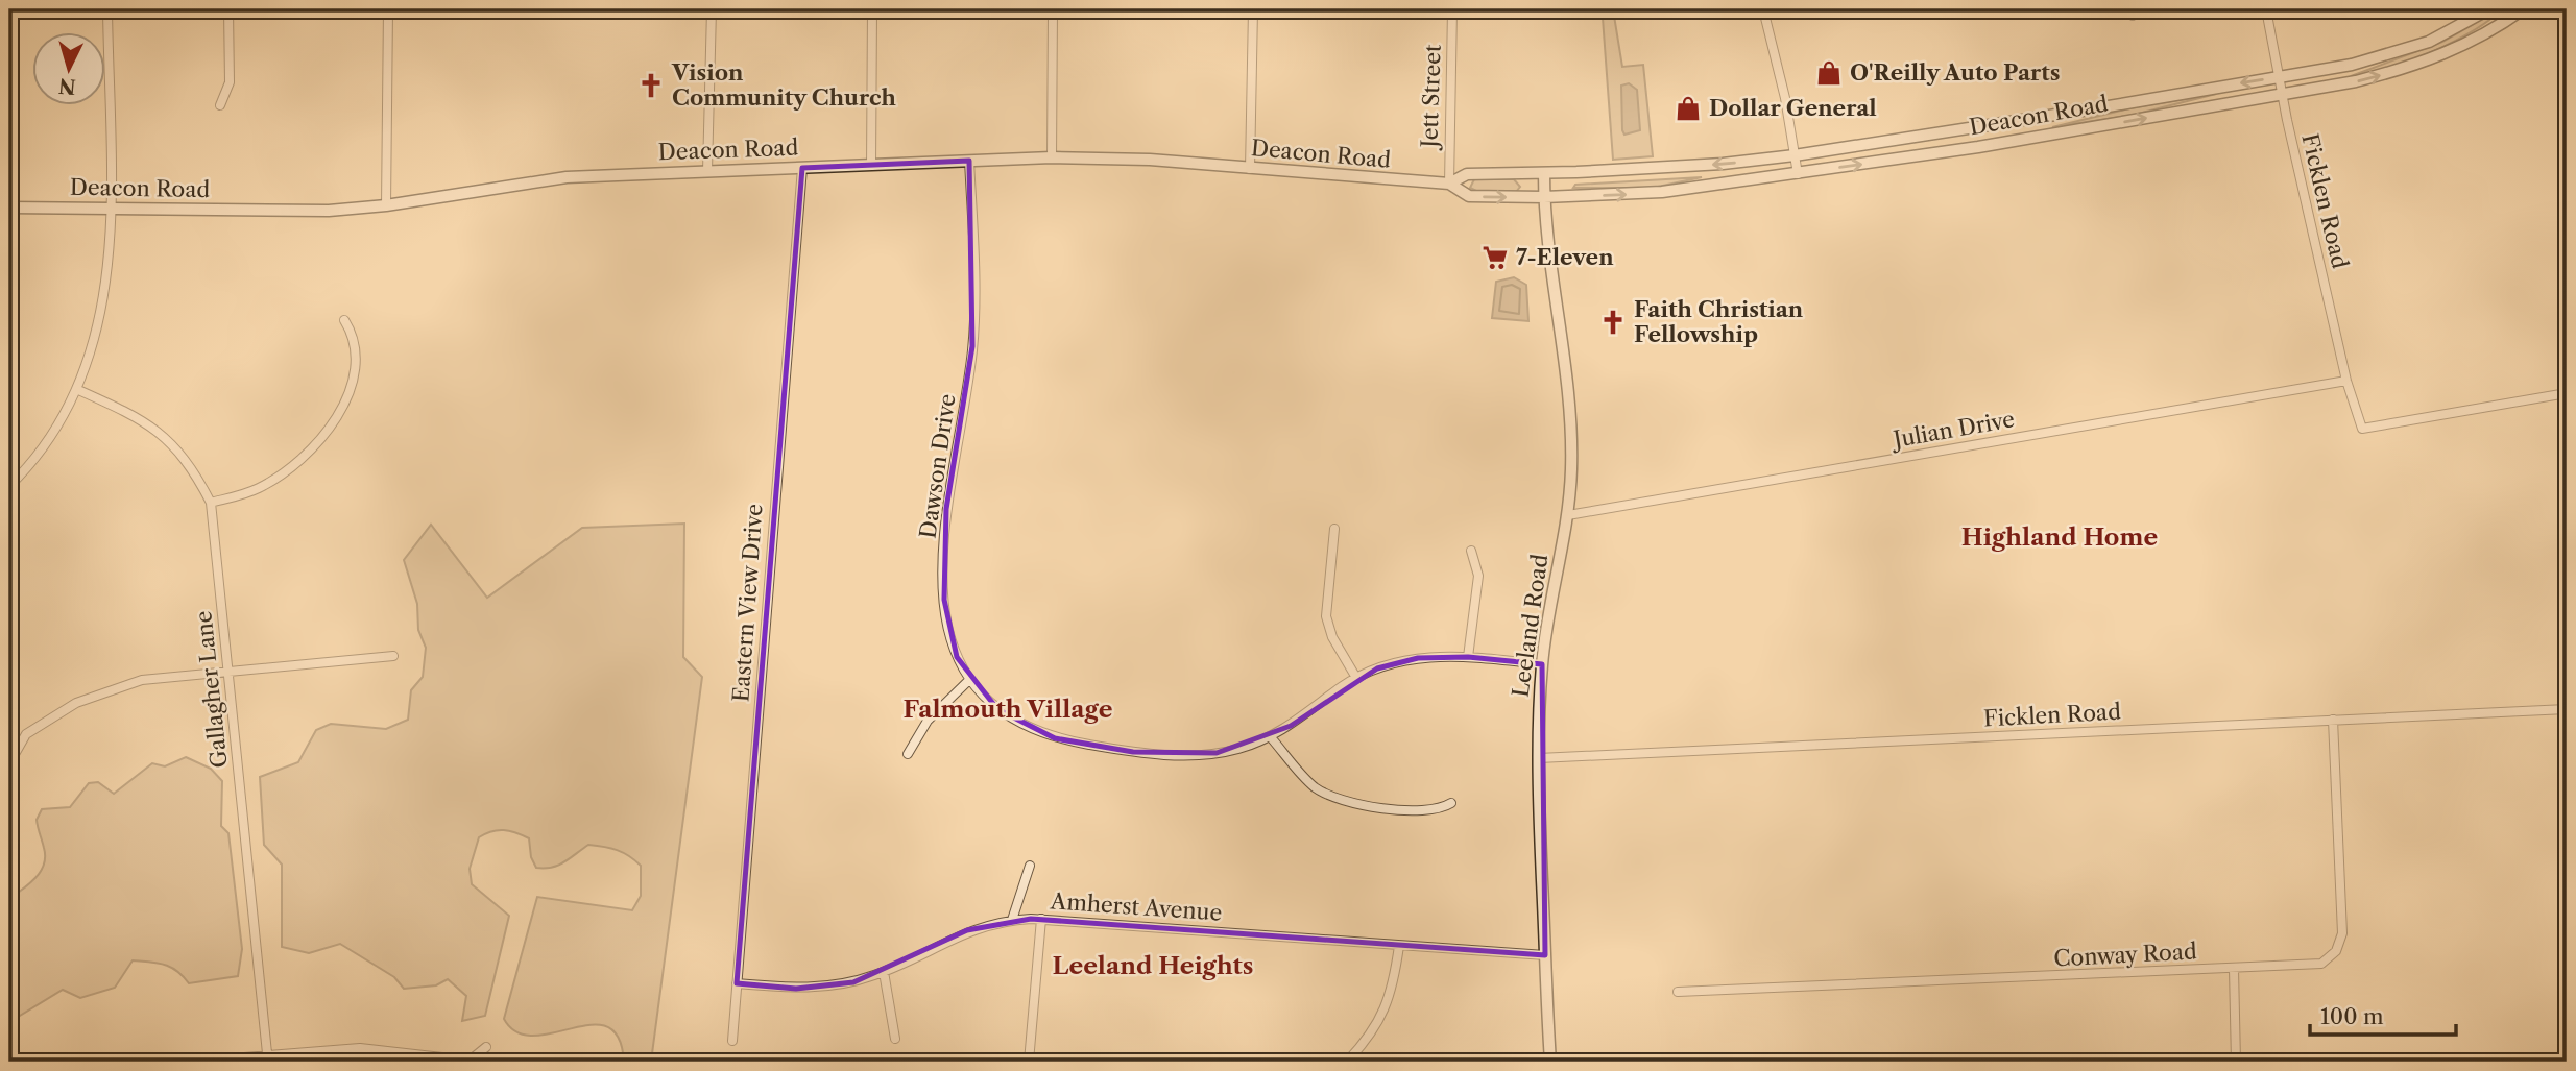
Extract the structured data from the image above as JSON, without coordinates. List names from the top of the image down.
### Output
{
  "streets": {
    "main road": ["Deacon Road", "Leeland Road"],
    "street": [
      "Jett Street",
      "Ficklen Road",
      "Julian Drive",
      "Dawson Drive",
      "Eastern View Drive",
      "Gallagher Lane",
      "Amherst Avenue",
      "Conway Road"
    ]
  },
  "crossings": [
    ["Jett Street", "Deacon Road"],
    ["Deacon Road", "Ficklen Road"],
    ["Deacon Road", "Dawson Drive"],
    ["Deacon Road", "Eastern View Drive"],
    ["Deacon Road", "Leeland Road"],
    ["Ficklen Road", "Julian Drive"],
    ["Ficklen Road", "Leeland Road"],
    ["Ficklen Road", "Conway Road"],
    ["Julian Drive", "Leeland Road"],
    ["Dawson Drive", "Leeland Road"],
    ["Eastern View Drive", "Amherst Avenue"],
    ["Leeland Road", "Amherst Avenue"]
  ],
  "districts": ["Highland Home", "Falmouth Village", "Leeland Heights"],
  "places": {
    "shop": ["O'Reilly Auto Parts", "Dollar General"],
    "church": ["Vision Community Church", "Faith Christian Fellowship"],
    "supermarket": ["7-Eleven"]
  },
  "scale_bar": "100 m",
  "north": "bottom"
}
